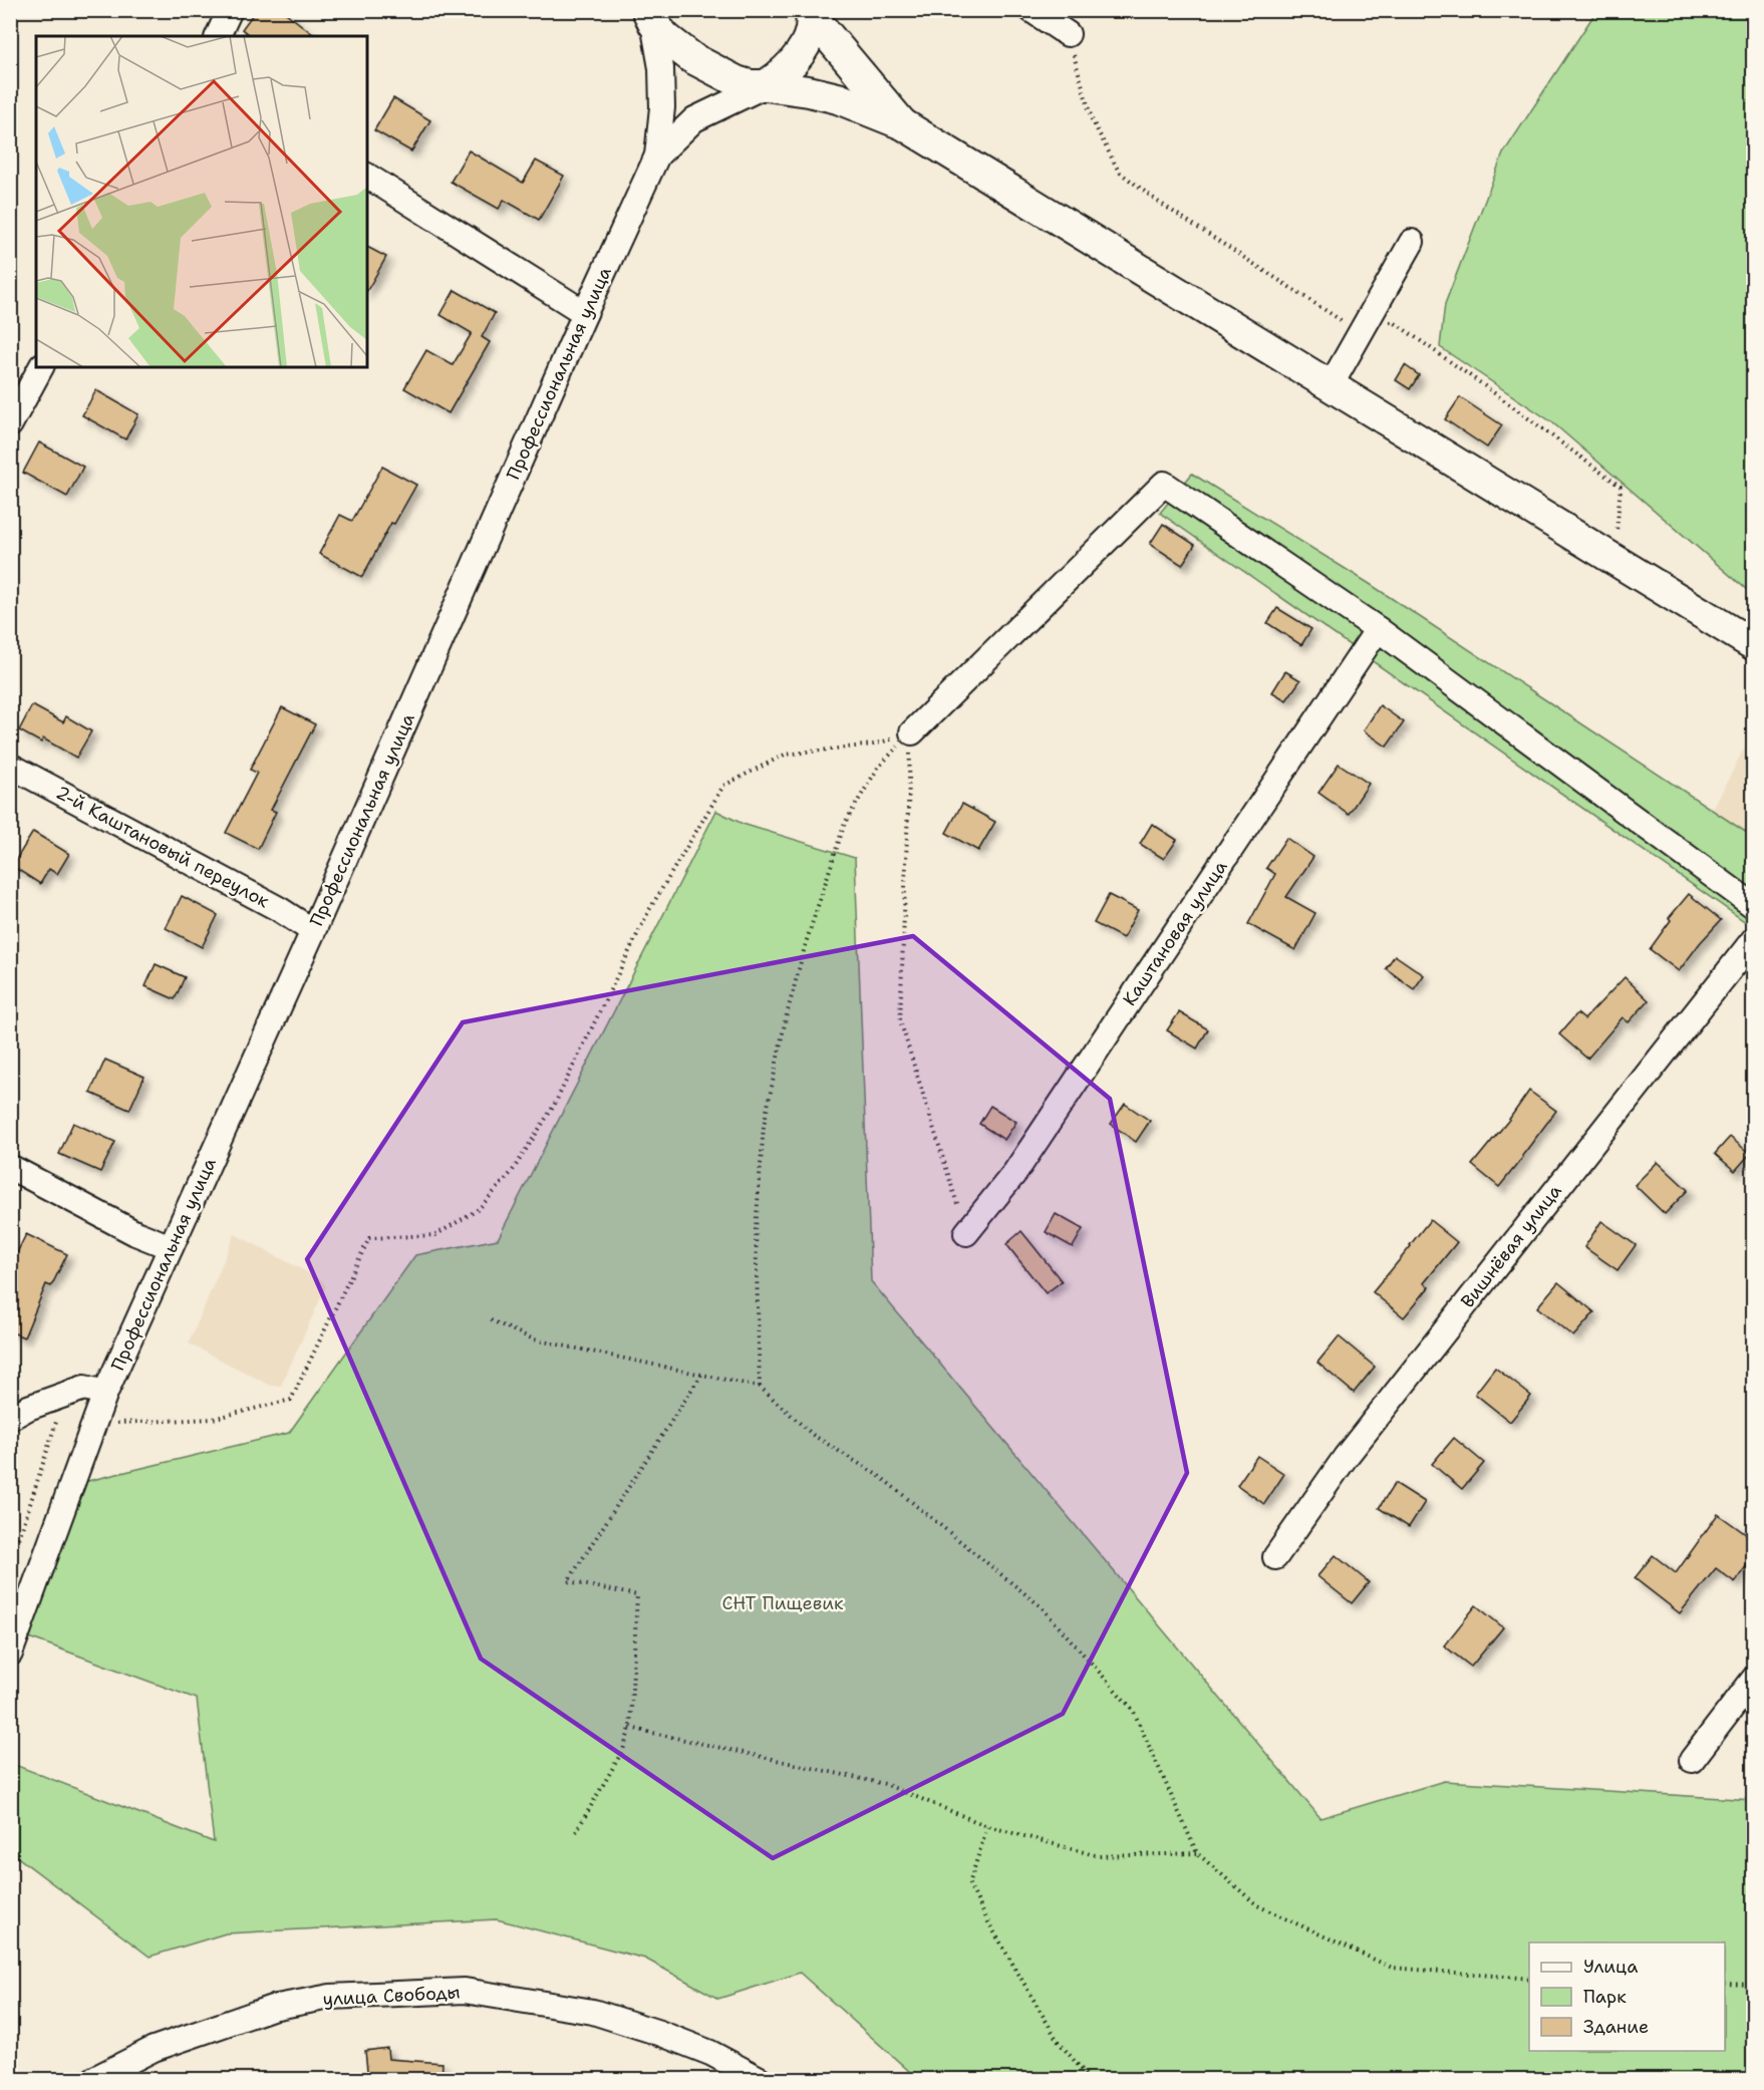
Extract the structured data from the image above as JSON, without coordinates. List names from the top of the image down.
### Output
{
  "streets": {
    "street": [
      "Профессиональная улица",
      "2-й Каштановый переулок",
      "Каштановая улица",
      "Вишнёвая улица",
      "улица Свободы"
    ]
  },
  "crossings": [
    ["Профессиональная улица", "2-й Каштановый переулок"]
  ],
  "parks": ["СНТ Пищевик"],
  "legend": ["Улица", "Парк", "Здание"]
}
